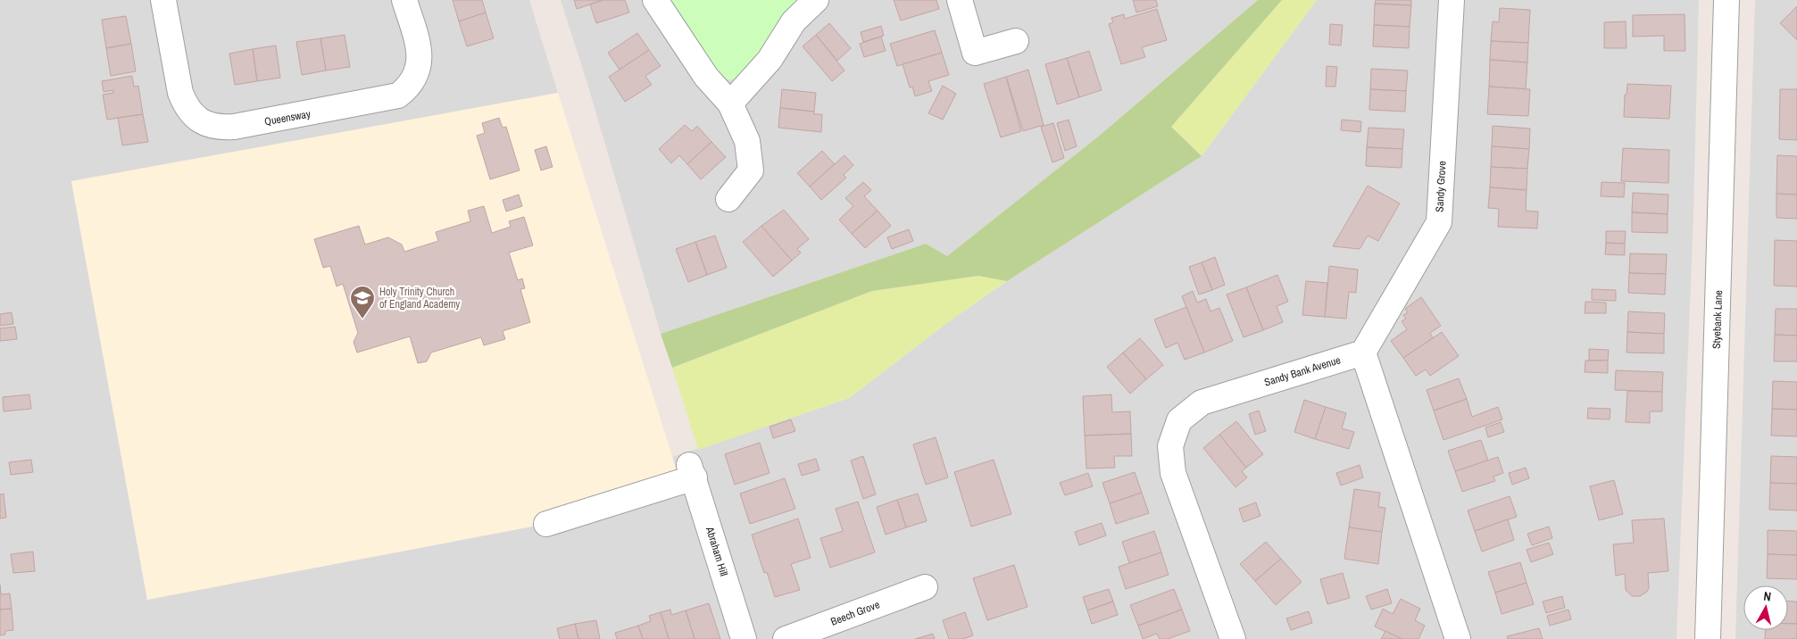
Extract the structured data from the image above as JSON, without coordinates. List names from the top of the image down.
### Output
{
  "streets": {
    "street": [
      "Queensway",
      "Sandy Grove",
      "Styebank Lane",
      "Sandy Bank Avenue",
      "Abraham Hill",
      "Beech Grove"
    ]
  },
  "crossings": [
    ["Sandy Grove", "Sandy Bank Avenue"]
  ],
  "places": {
    "school or university": ["Holy Trinity Church of England Academy"]
  },
  "north": "top"
}
